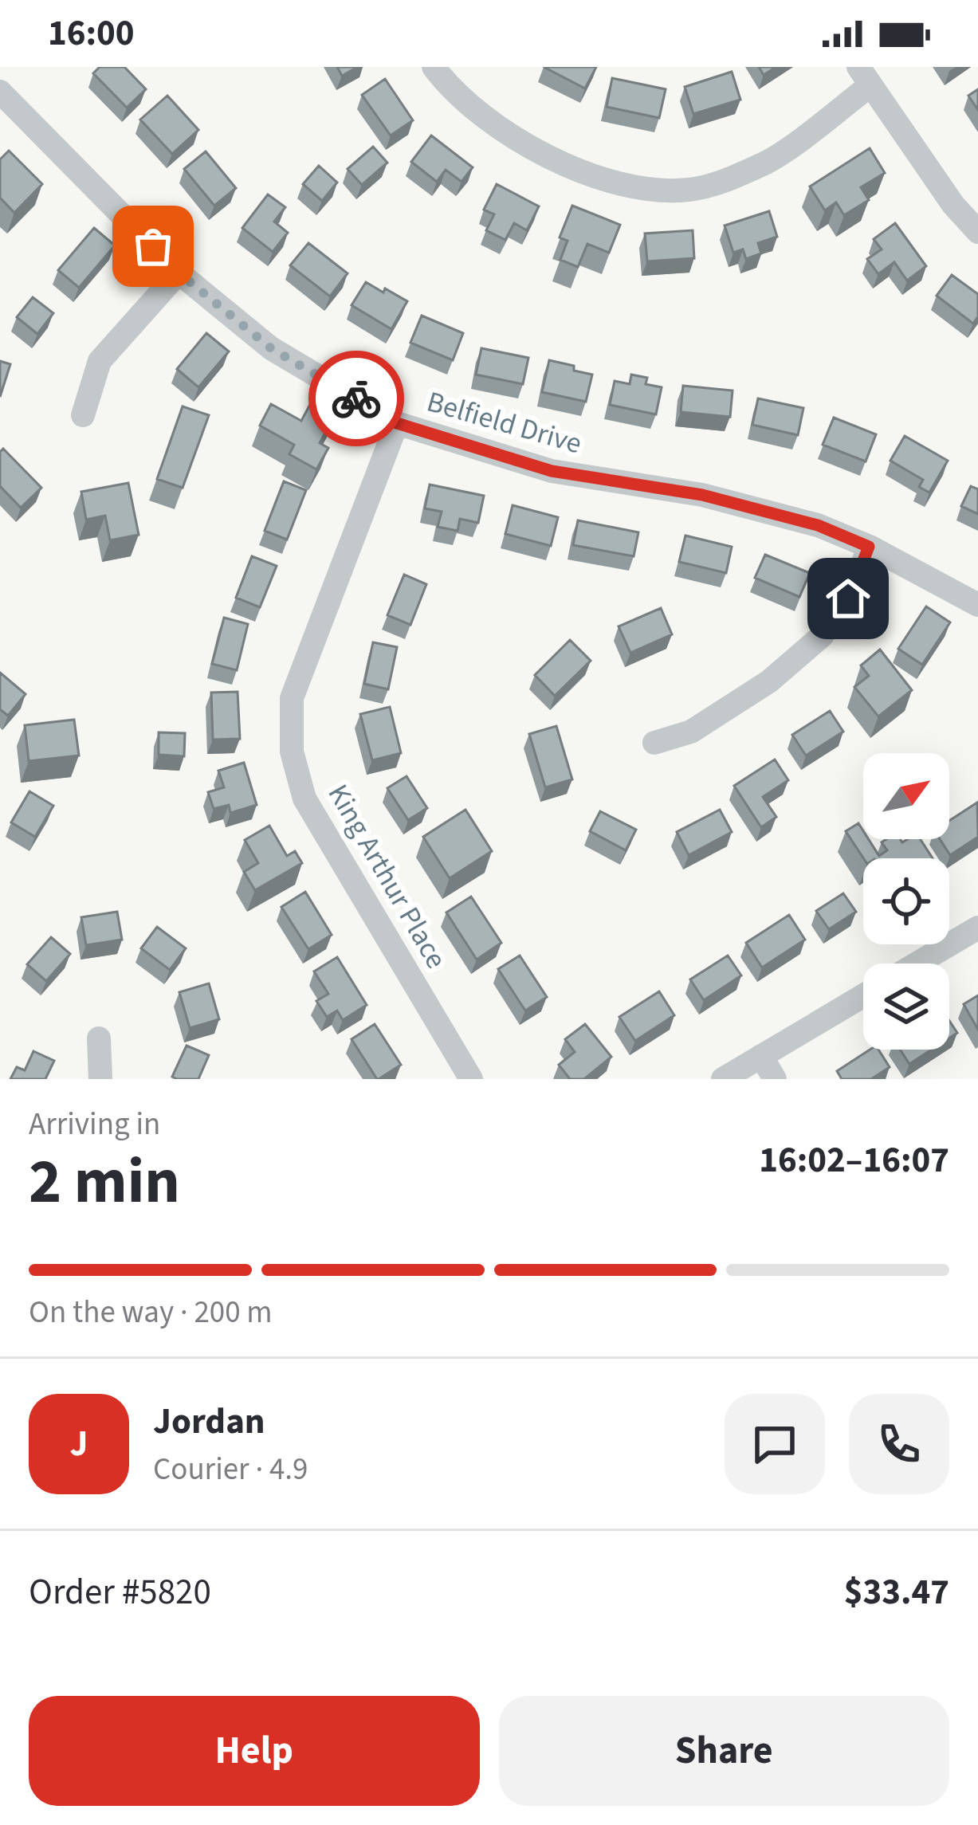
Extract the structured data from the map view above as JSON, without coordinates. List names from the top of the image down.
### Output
{
  "streets": {
    "street": ["Belfield Drive", "King Arthur Place"]
  },
  "crossings": [
    ["Belfield Drive", "King Arthur Place"]
  ],
  "north": "top right",
  "page": {
    "status": "16:00",
    "heading": ["2 min", "Arriving in", "16:02–16:07"],
    "panel": [
      "Jordan",
      "Courier · 4.9",
      "Order #5820",
      "$33.47"
    ],
    "bar": "On the way · 200 m",
    "round": "J",
    "buttons": ["Help", "Share"]
  }
}
